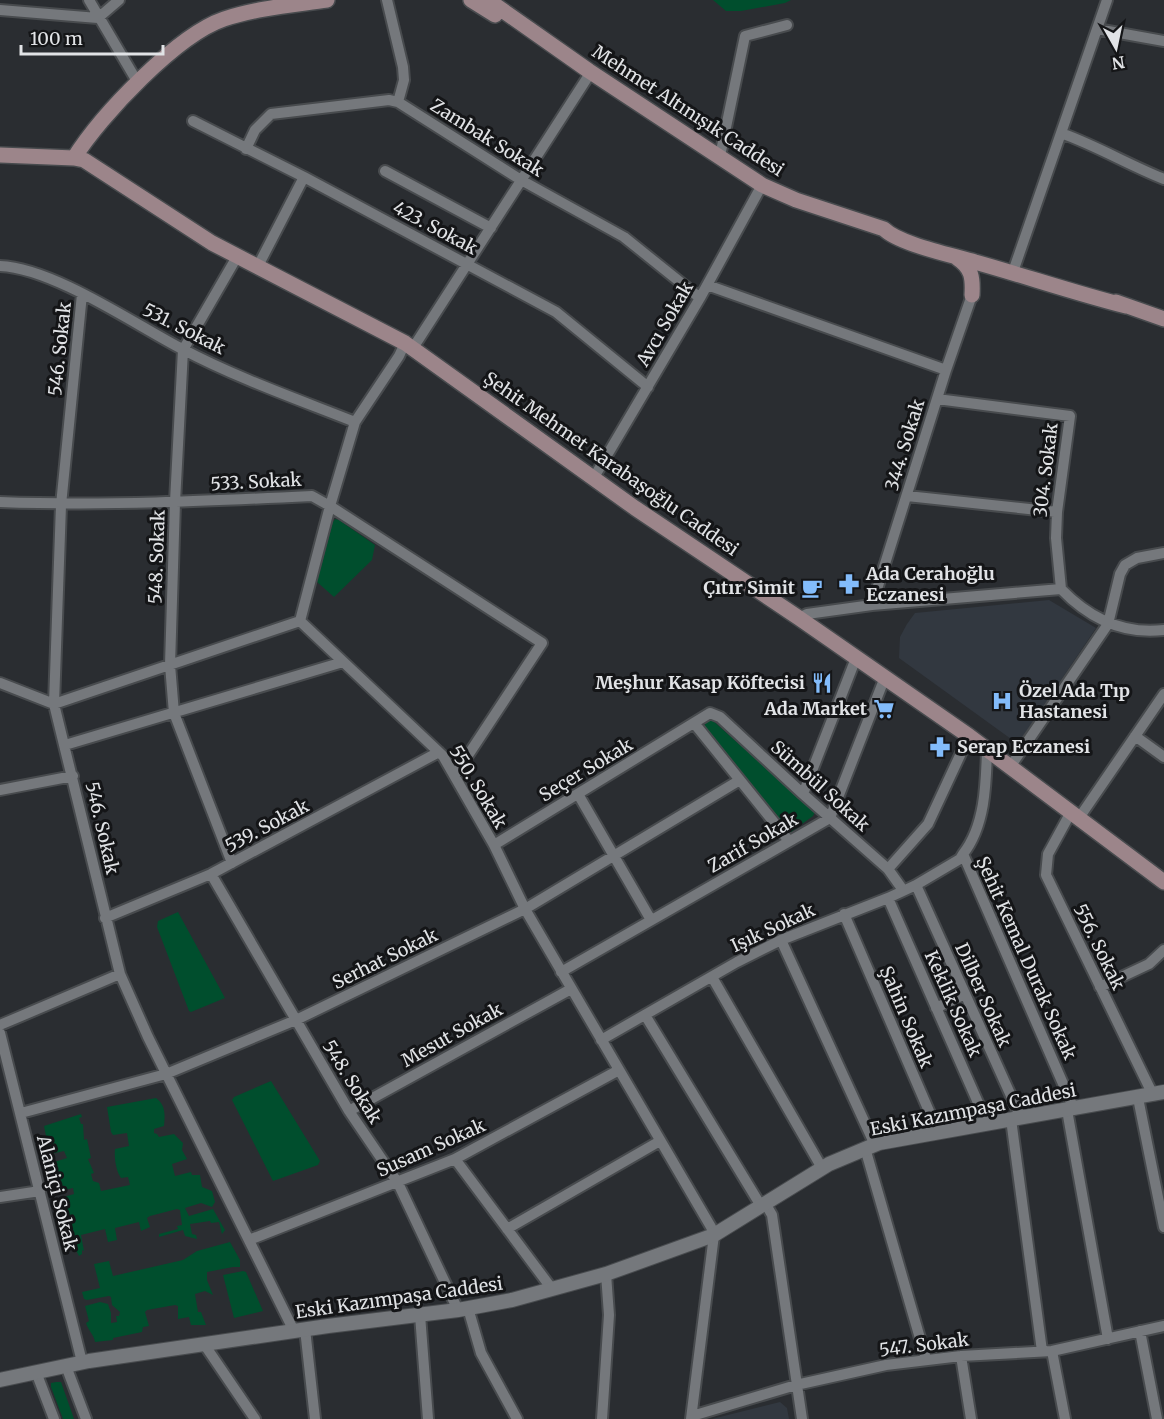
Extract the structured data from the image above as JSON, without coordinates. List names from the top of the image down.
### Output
{
  "streets": {
    "main road": ["Mehmet Altınışık Caddesi", "Şehit Mehmet Karabaşoğlu Caddesi"],
    "street": [
      "Zambak Sokak",
      "423. Sokak",
      "Avcı Sokak",
      "531. Sokak",
      "546. Sokak",
      "344. Sokak",
      "304. Sokak",
      "533. Sokak",
      "548. Sokak",
      "Seçer Sokak",
      "Sümbül Sokak",
      "550. Sokak",
      "539. Sokak",
      "Zarif Sokak",
      "Işık Sokak",
      "556. Sokak",
      "Şehit Kemal Durak Sokak",
      "Serhat Sokak",
      "Dilber Sokak",
      "Keklik Sokak",
      "Şahin Sokak",
      "Mesut Sokak",
      "Eski Kazımpaşa Caddesi",
      "Susam Sokak",
      "Alaniçi Sokak",
      "547. Sokak"
    ]
  },
  "crossings": [
    ["Mehmet Altınışık Caddesi", "Avcı Sokak"],
    ["Zambak Sokak", "Avcı Sokak"],
    ["423. Sokak", "Avcı Sokak"],
    ["Avcı Sokak", "Şehit Mehmet Karabaşoğlu Caddesi"],
    ["531. Sokak", "546. Sokak"],
    ["531. Sokak", "548. Sokak"],
    ["546. Sokak", "533. Sokak"],
    ["546. Sokak", "539. Sokak"],
    ["546. Sokak", "Serhat Sokak"],
    ["546. Sokak", "Eski Kazımpaşa Caddesi"],
    ["546. Sokak", "Susam Sokak"],
    ["344. Sokak", "304. Sokak"],
    ["Şehit Mehmet Karabaşoğlu Caddesi", "548. Sokak"],
    ["Şehit Mehmet Karabaşoğlu Caddesi", "556. Sokak"],
    ["Şehit Mehmet Karabaşoğlu Caddesi", "Şehit Kemal Durak Sokak"],
    ["533. Sokak", "548. Sokak"],
    ["533. Sokak", "550. Sokak"],
    ["548. Sokak", "539. Sokak"],
    ["548. Sokak", "Serhat Sokak"],
    ["548. Sokak", "Mesut Sokak"],
    ["548. Sokak", "Eski Kazımpaşa Caddesi"],
    ["548. Sokak", "Susam Sokak"],
    ["Seçer Sokak", "Sümbül Sokak"],
    ["Seçer Sokak", "550. Sokak"],
    ["Sümbül Sokak", "Zarif Sokak"],
    ["Sümbül Sokak", "Işık Sokak"],
    ["550. Sokak", "539. Sokak"],
    ["550. Sokak", "Zarif Sokak"],
    ["550. Sokak", "Işık Sokak"],
    ["550. Sokak", "Serhat Sokak"],
    ["550. Sokak", "Mesut Sokak"],
    ["550. Sokak", "Eski Kazımpaşa Caddesi"],
    ["550. Sokak", "Susam Sokak"],
    ["Işık Sokak", "Şehit Kemal Durak Sokak"],
    ["Işık Sokak", "Dilber Sokak"],
    ["Işık Sokak", "Keklik Sokak"],
    ["Işık Sokak", "Şahin Sokak"],
    ["556. Sokak", "Eski Kazımpaşa Caddesi"],
    ["Şehit Kemal Durak Sokak", "Eski Kazımpaşa Caddesi"],
    ["Şehit Kemal Durak Sokak", "547. Sokak"],
    ["Serhat Sokak", "Alaniçi Sokak"],
    ["Dilber Sokak", "Eski Kazımpaşa Caddesi"],
    ["Dilber Sokak", "547. Sokak"],
    ["Keklik Sokak", "Eski Kazımpaşa Caddesi"],
    ["Şahin Sokak", "Eski Kazımpaşa Caddesi"],
    ["Eski Kazımpaşa Caddesi", "Alaniçi Sokak"]
  ],
  "places": {
    "pharmacy": ["Ada Cerahoğlu Eczanesi", "Serap Eczanesi"],
    "cafe": ["Çıtır Simit"],
    "restaurant": ["Meşhur Kasap Köftecisi"],
    "hospital": ["Özel Ada Tıp Hastanesi"],
    "supermarket": ["Ada Market"]
  },
  "scale_bar": "100 m",
  "north": "bottom"
}
